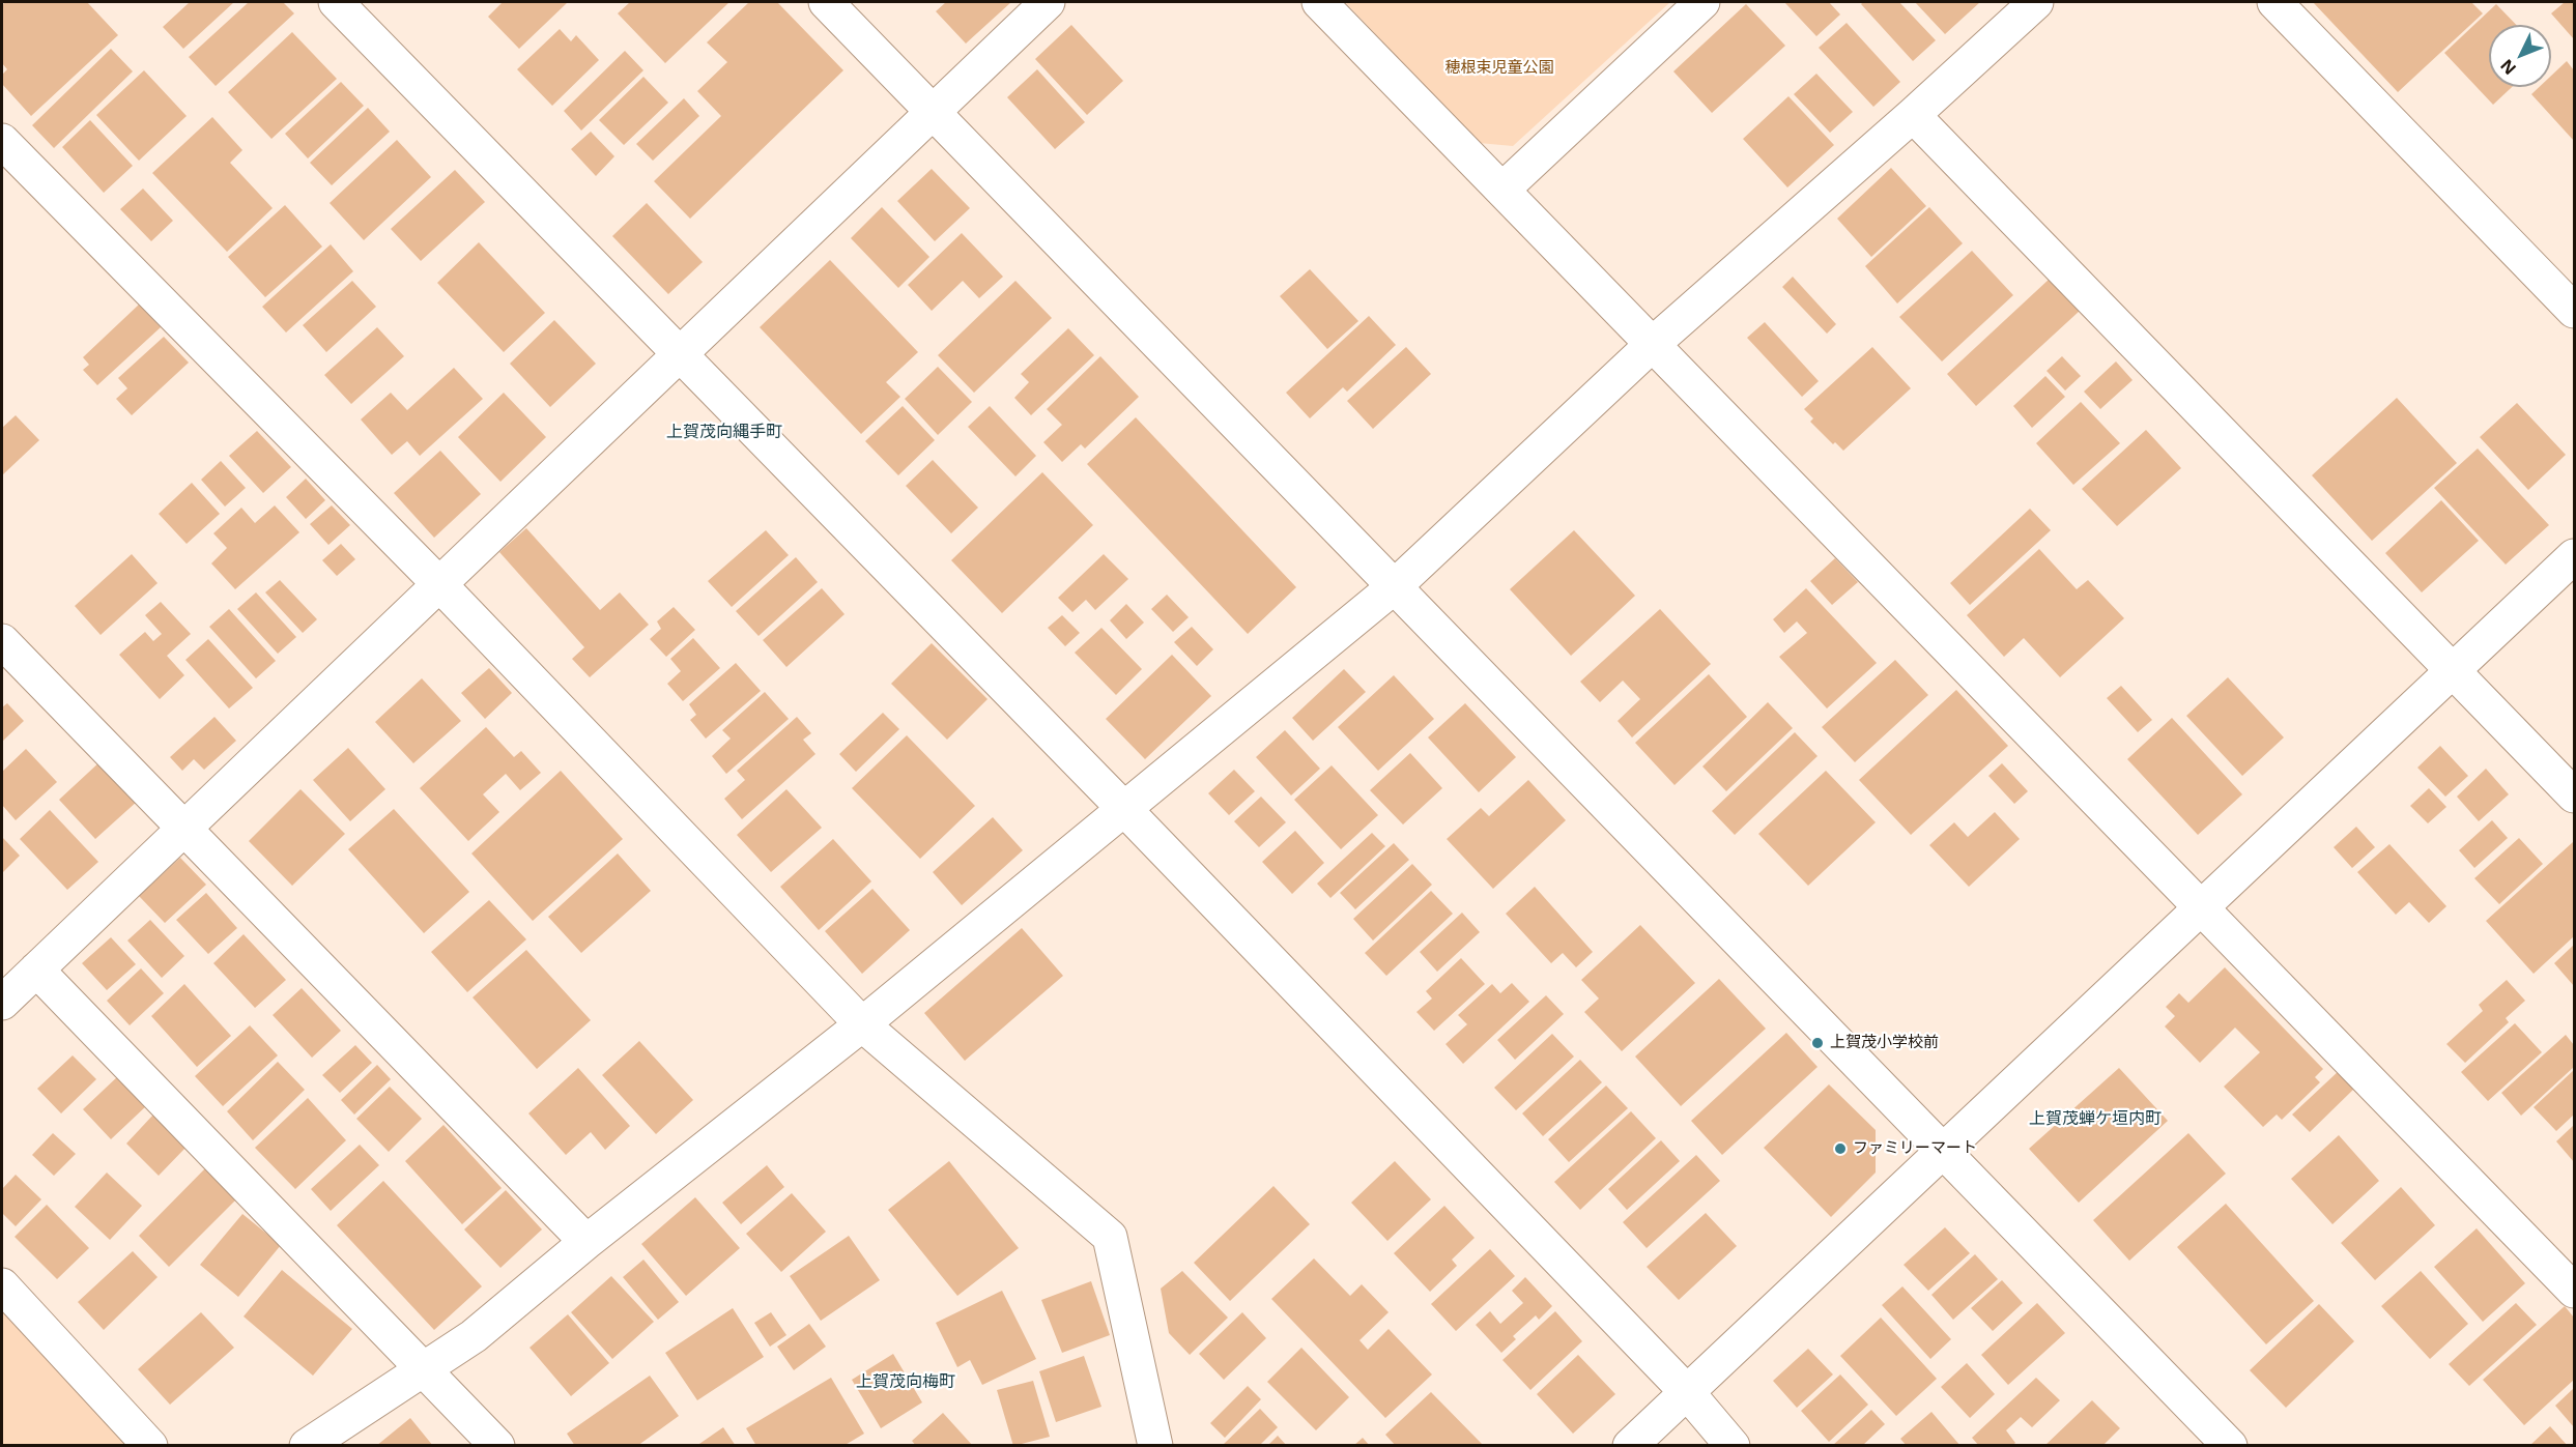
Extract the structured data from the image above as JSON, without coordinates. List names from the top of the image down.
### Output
{
  "districts": ["上賀茂向縄手町", "上賀茂蝉ケ垣内町", "上賀茂向梅町"],
  "parks": ["穂根束児童公園"],
  "places": ["上賀茂小学校前", "ファミリーマート"],
  "north": "bottom left"
}
